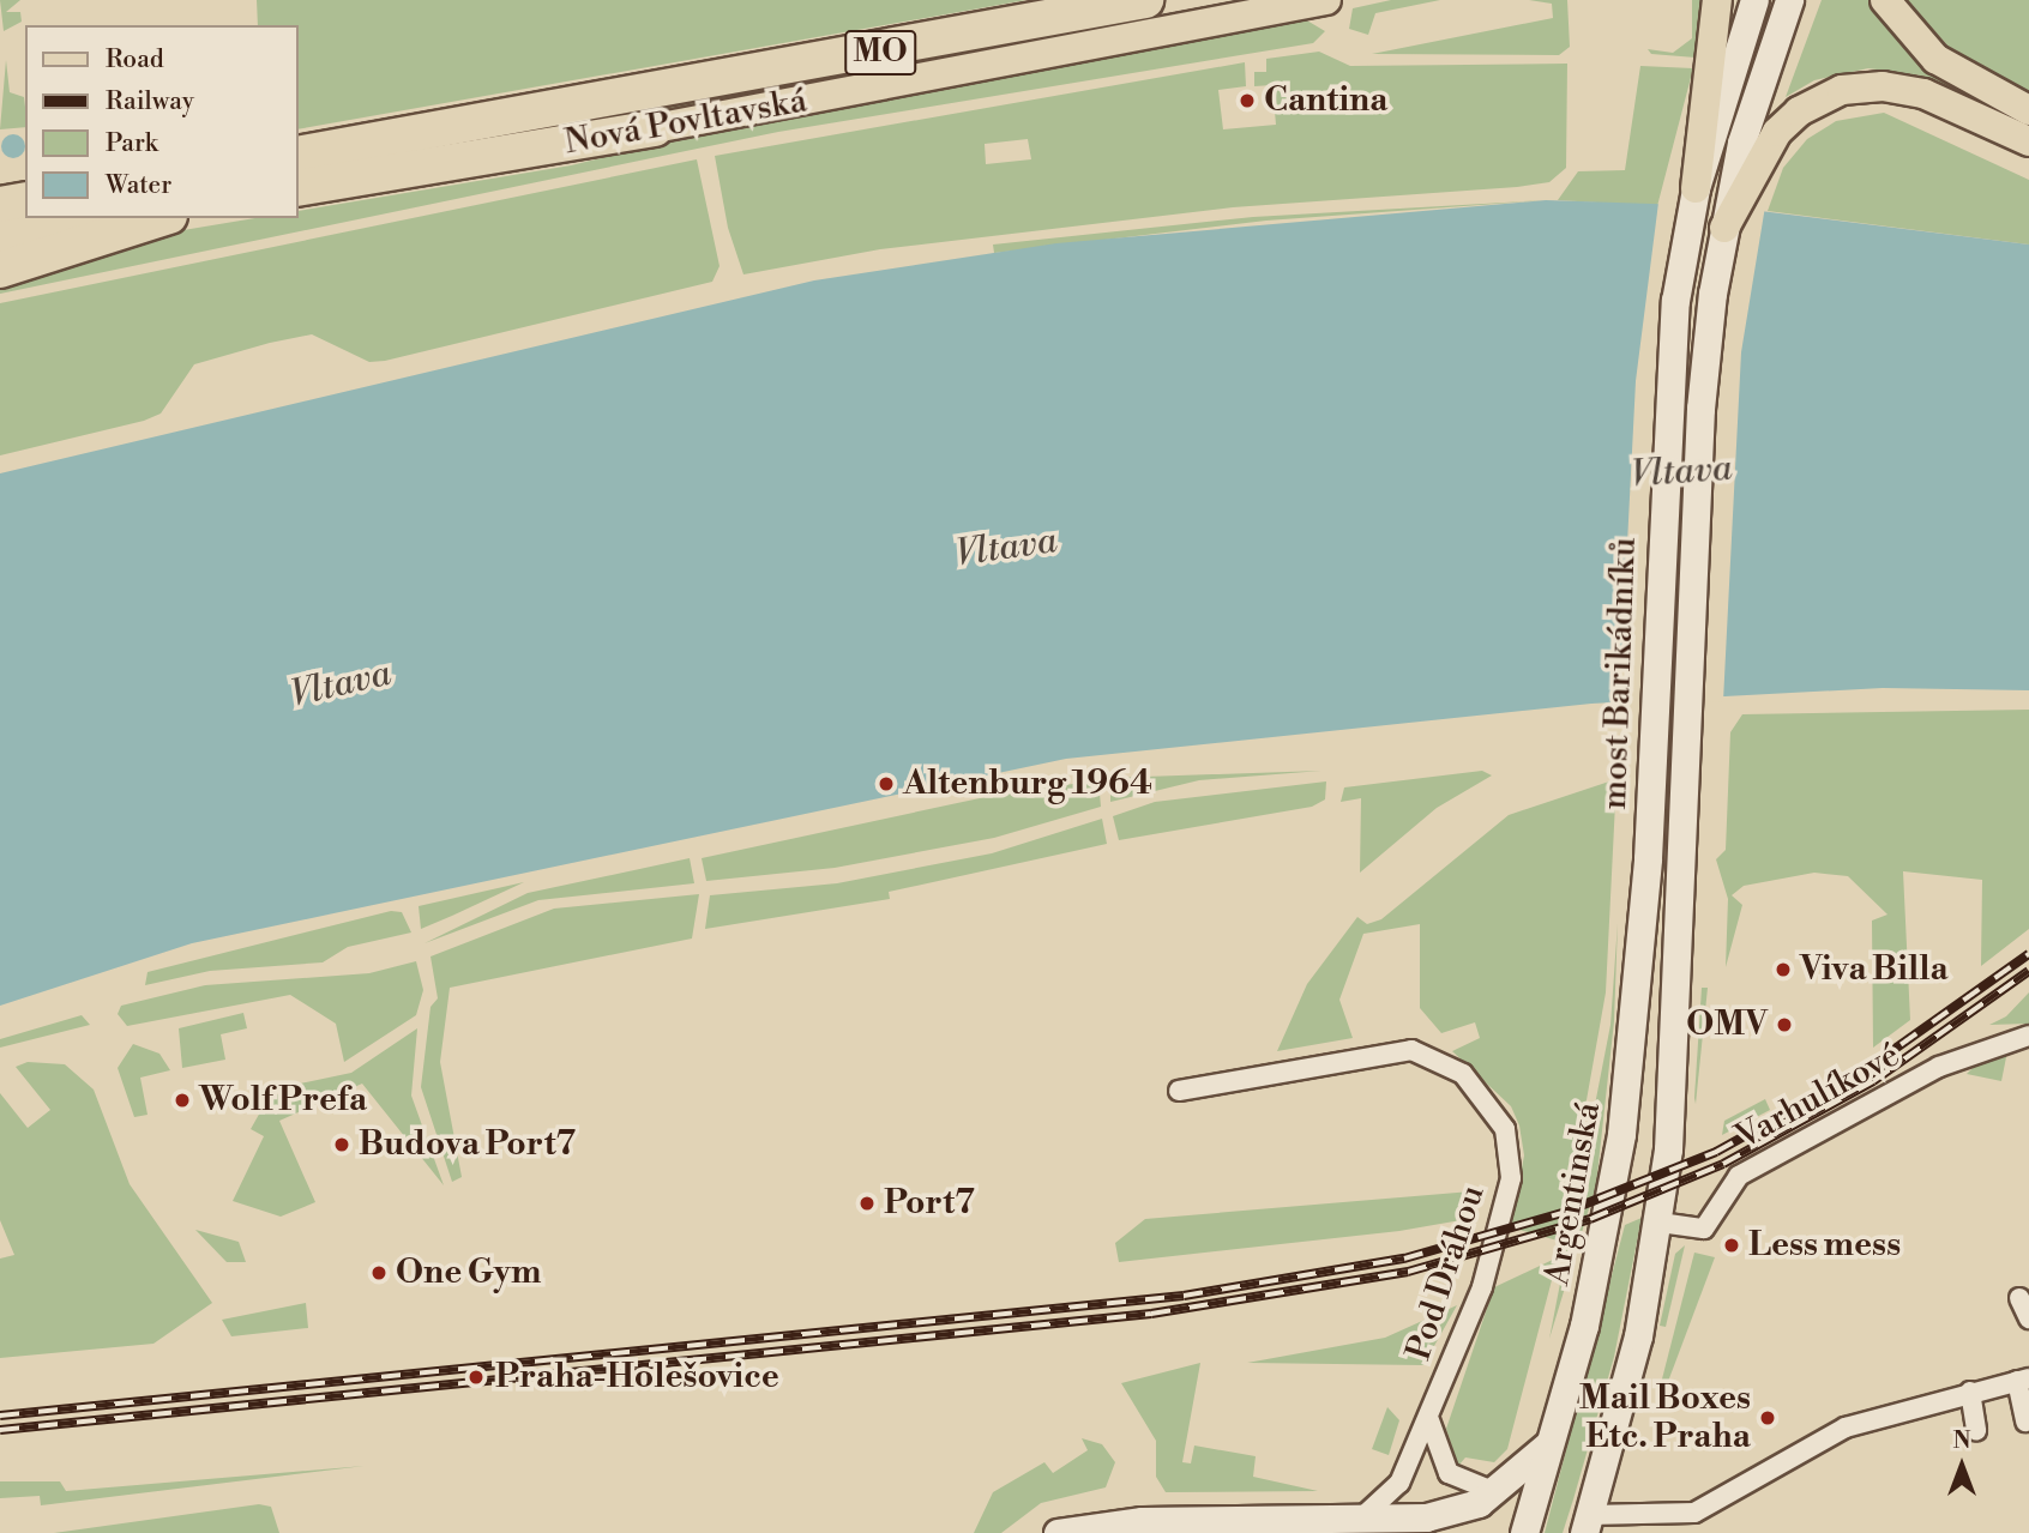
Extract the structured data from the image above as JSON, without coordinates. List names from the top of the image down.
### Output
{
  "streets": {
    "highway": ["MO", "Nová Povltavská"],
    "main road": ["most Barikádníků", "Argentinská"],
    "street": ["Varhulíkové", "Pod Dráhou"]
  },
  "crossings": [
    ["most Barikádníků", "Varhulíkové"],
    ["most Barikádníků", "Argentinská"]
  ],
  "water": ["Vltava"],
  "places": [
    "Cantina",
    "Altenburg 1964",
    "Viva Billa",
    "OMV",
    "Wolf Prefa",
    "Budova Port7",
    "Port7",
    "Less mess",
    "One Gym",
    "Praha-Holešovice",
    "Mail Boxes Etc. Praha"
  ],
  "legend": [
    "Road",
    "Railway",
    "Park",
    "Water"
  ],
  "north": "top"
}
